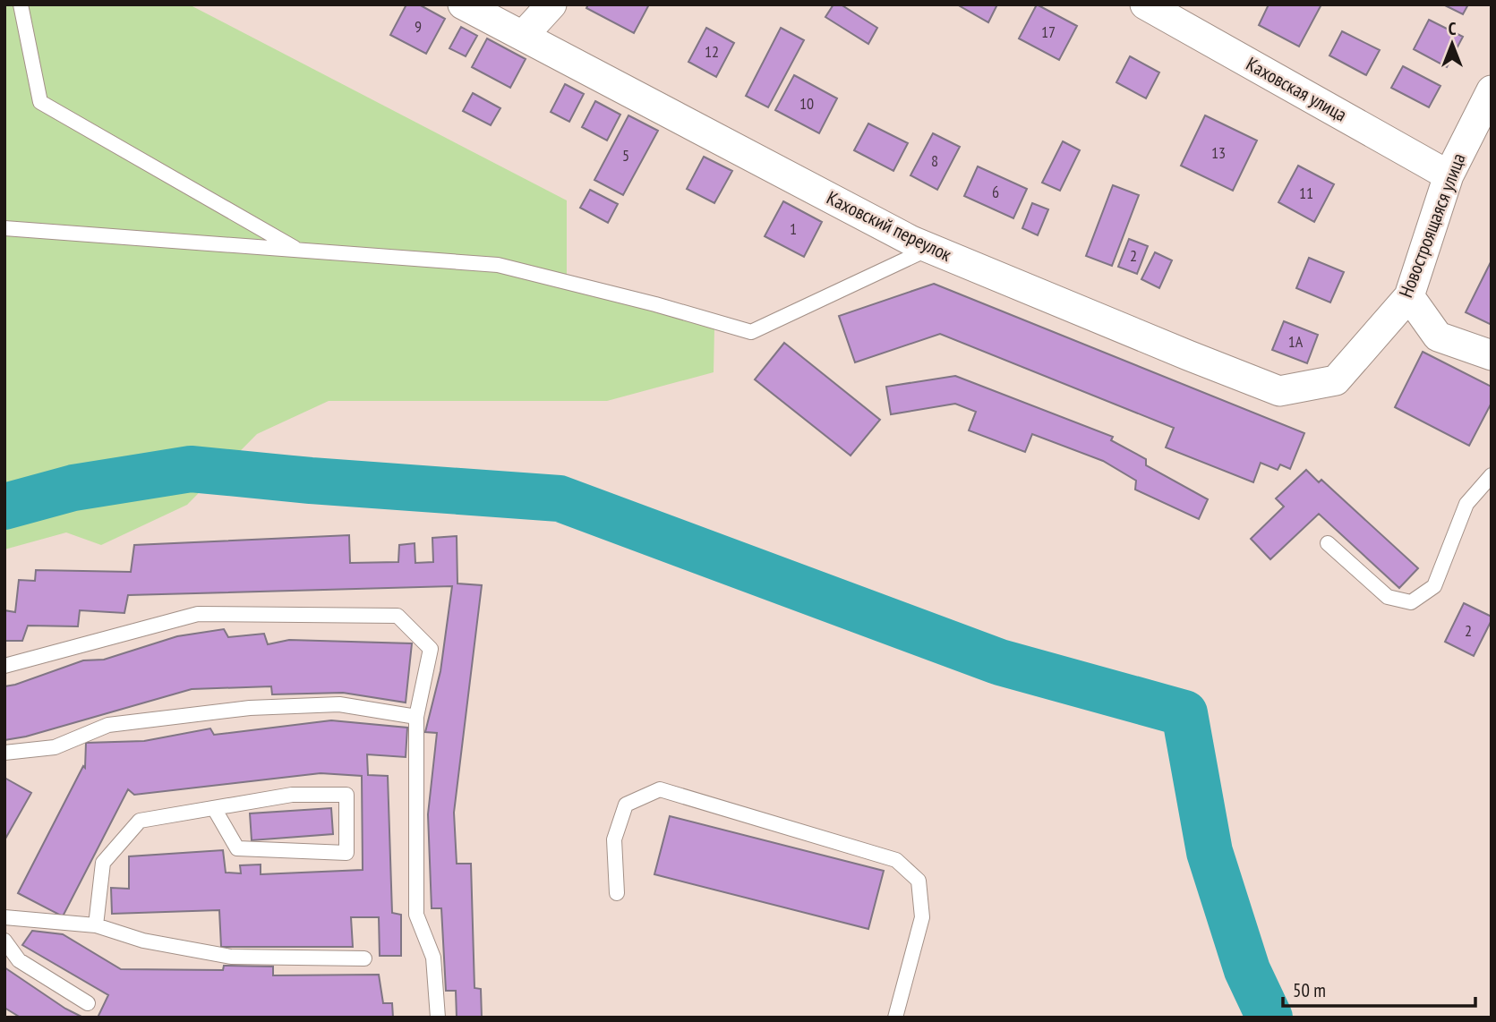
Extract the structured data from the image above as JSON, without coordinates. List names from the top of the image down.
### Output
{
  "streets": {
    "street": ["Каховская улица", "Новостроящаяся улица", "Каховский переулок"]
  },
  "crossings": [
    ["Каховская улица", "Новостроящаяся улица"],
    ["Новостроящаяся улица", "Каховский переулок"]
  ],
  "house_numbers": [
    "9",
    "17",
    "12",
    "10",
    "13",
    "5",
    "8",
    "6",
    "11",
    "1",
    "2",
    "1А",
    "2"
  ],
  "scale_bar": "50 m",
  "north": "top"
}
